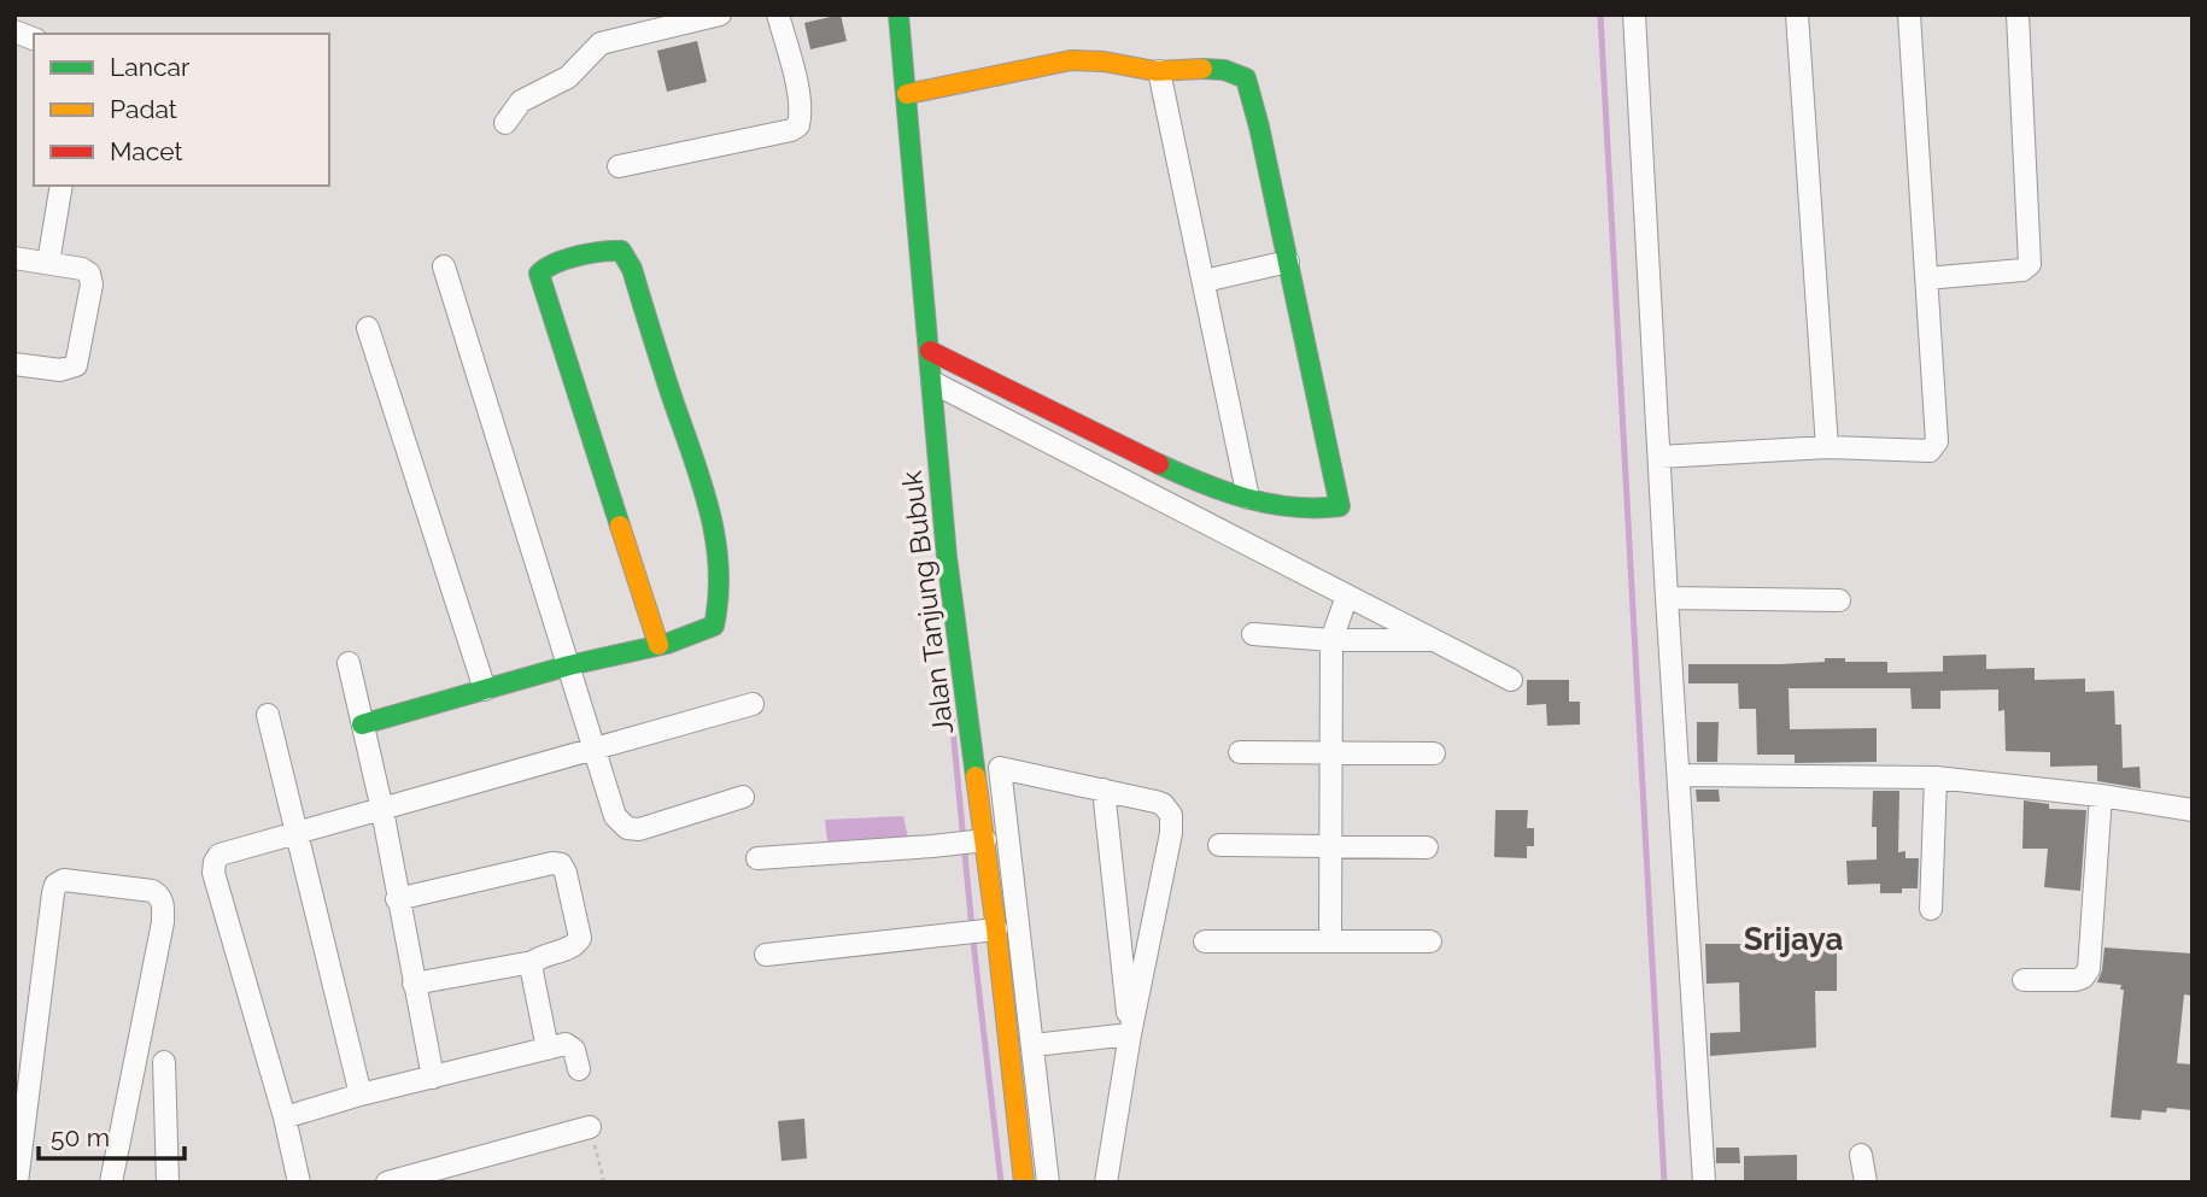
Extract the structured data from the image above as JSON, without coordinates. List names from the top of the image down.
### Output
{
  "streets": {
    "street": ["Jalan Tanjung Bubuk"]
  },
  "districts": ["Srijaya"],
  "legend": ["Lancar", "Padat", "Macet"],
  "scale_bar": "50 m"
}
